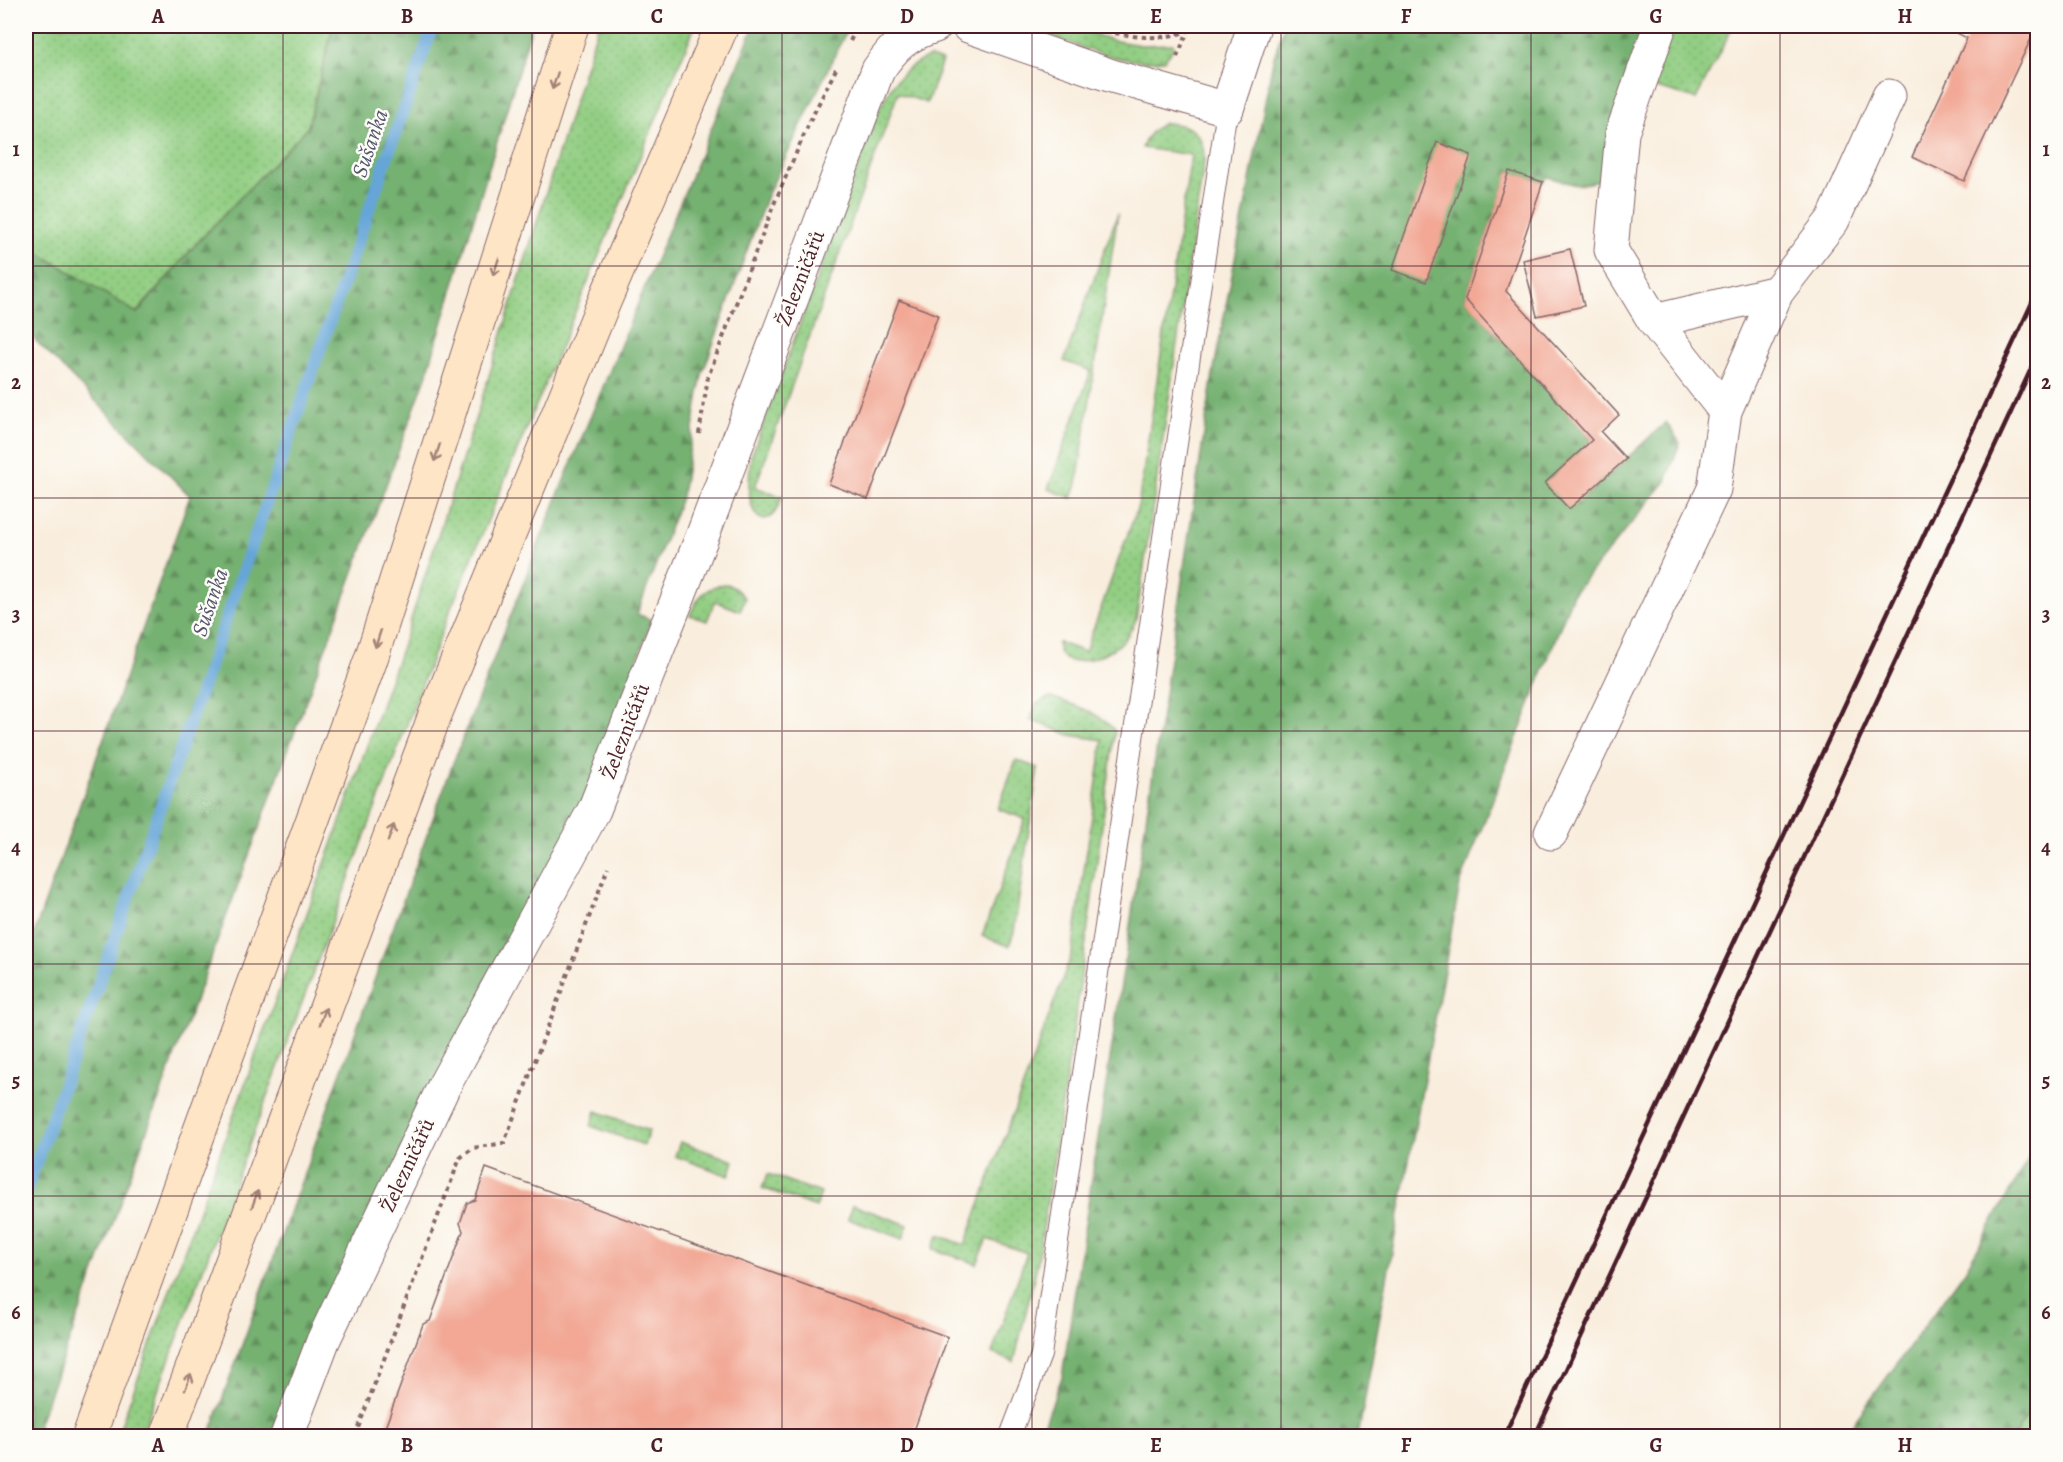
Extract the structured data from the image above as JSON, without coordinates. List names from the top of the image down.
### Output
{
  "streets": {
    "street": ["Železničářů"]
  },
  "water": ["Sušanka"],
  "grid": {
    "columns": [
      "A",
      "B",
      "C",
      "D",
      "E",
      "F",
      "G",
      "H"
    ],
    "rows": [
      "1",
      "2",
      "3",
      "4",
      "5",
      "6"
    ]
  }
}
